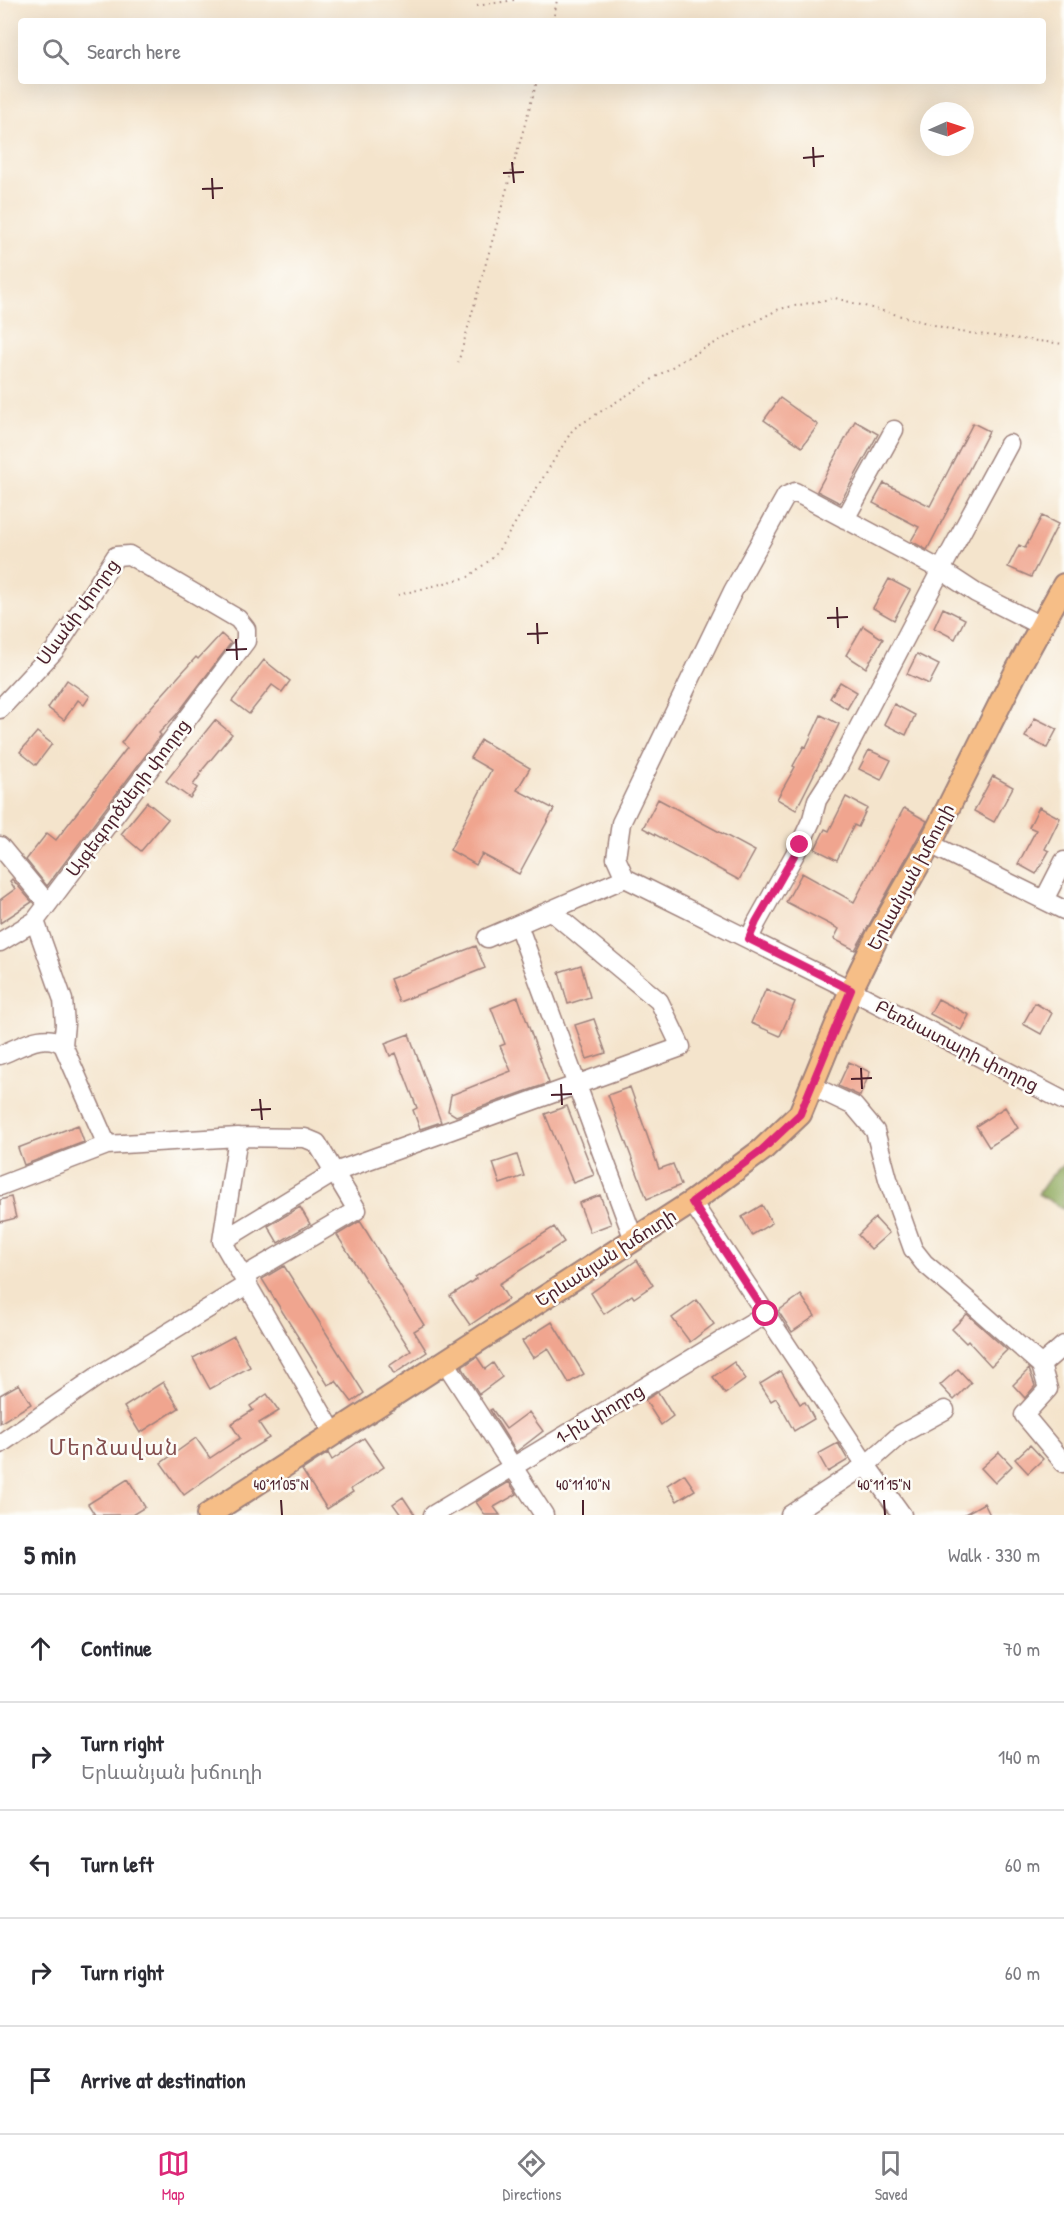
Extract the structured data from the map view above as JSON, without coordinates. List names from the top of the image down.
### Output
{
  "streets": {
    "main road": ["Երևանյան խճուղի"],
    "street": [
      "Սևանի փողոց",
      "Այգեգործների փողոց",
      "Բեռնատարի փողոց",
      "1-ին փողոց"
    ]
  },
  "crossings": [
    ["Սևանի փողոց", "Այգեգործների փողոց"],
    ["Երևանյան խճուղի", "Բեռնատարի փողոց"]
  ],
  "districts": ["Մերձավան"],
  "north": "right",
  "page": {
    "search": "Search here",
    "heading": ["5 min", "Walk · 330 m"],
    "list": [
      ["Continue", "70 m"],
      ["Turn right", "Երևանյան խճուղի", "140 m"],
      ["Turn left", "60 m"],
      ["Turn right", "60 m"],
      "Arrive at destination"
    ],
    "nav": ["Map", "Directions", "Saved"]
  },
  "coordinates": ["40°11'05\"N", "40°11'10\"N", "40°11'15\"N"]
}
